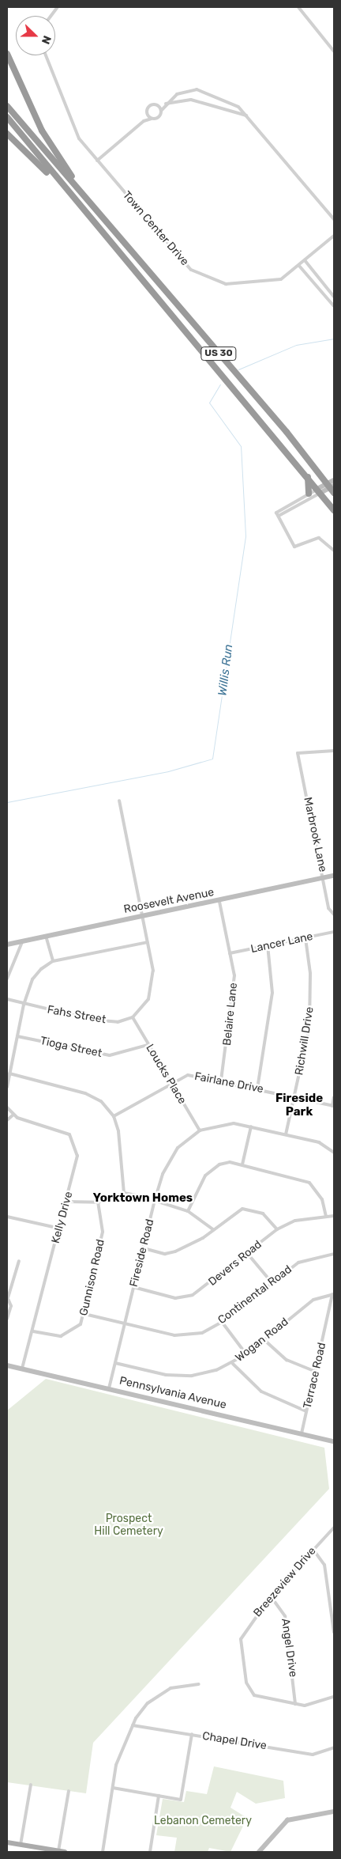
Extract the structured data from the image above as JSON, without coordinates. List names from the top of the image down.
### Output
{
  "streets": {
    "highway": ["US 30"],
    "street": [
      "Town Center Drive",
      "Marbrook Lane",
      "Roosevelt Avenue",
      "Lancer Lane",
      "Belaire Lane",
      "Fahs Street",
      "Richwill Drive",
      "Tioga Street",
      "Loucks Place",
      "Fairlane Drive",
      "Kelly Drive",
      "Fireside Road",
      "Devers Road",
      "Gunnison Road",
      "Continental Road",
      "Wogan Road",
      "Terrace Road",
      "Pennsylvania Avenue",
      "Breezeview Drive",
      "Angel Drive",
      "Chapel Drive"
    ]
  },
  "crossings": [
    ["Marbrook Lane", "Roosevelt Avenue"],
    ["Roosevelt Avenue", "Belaire Lane"],
    ["Lancer Lane", "Belaire Lane"],
    ["Lancer Lane", "Richwill Drive"],
    ["Belaire Lane", "Fairlane Drive"],
    ["Fahs Street", "Loucks Place"],
    ["Richwill Drive", "Fairlane Drive"],
    ["Richwill Drive", "Fireside Road"],
    ["Tioga Street", "Loucks Place"],
    ["Loucks Place", "Fairlane Drive"],
    ["Loucks Place", "Fireside Road"],
    ["Kelly Drive", "Gunnison Road"],
    ["Kelly Drive", "Pennsylvania Avenue"],
    ["Fireside Road", "Devers Road"],
    ["Fireside Road", "Continental Road"],
    ["Fireside Road", "Wogan Road"],
    ["Fireside Road", "Pennsylvania Avenue"],
    ["Gunnison Road", "Continental Road"],
    ["Wogan Road", "Terrace Road"],
    ["Terrace Road", "Pennsylvania Avenue"],
    ["Breezeview Drive", "Angel Drive"]
  ],
  "districts": ["Fireside Park", "Yorktown Homes"],
  "water": ["Willis Run"],
  "parks": ["Prospect Hill Cemetery", "Lebanon Cemetery"],
  "north": "right"
}
